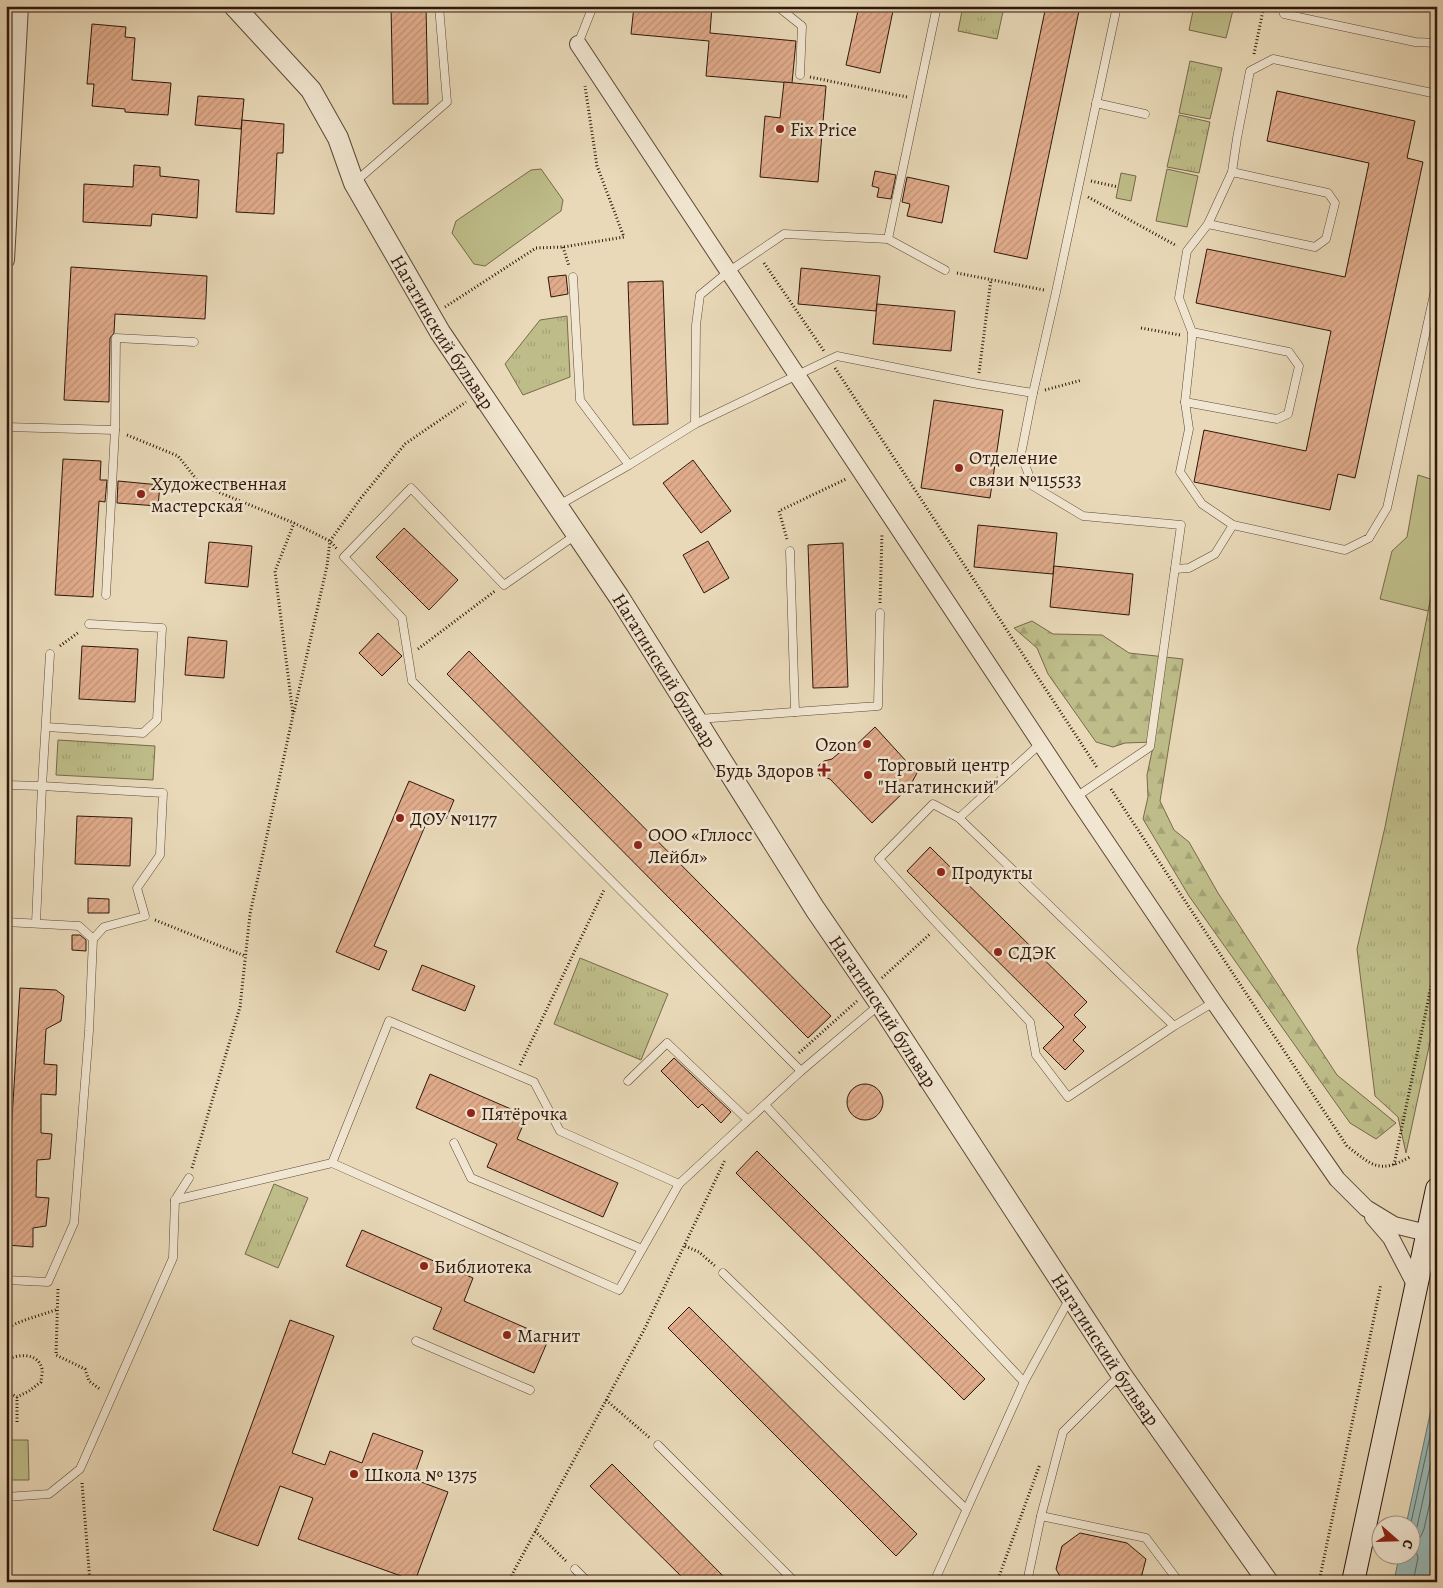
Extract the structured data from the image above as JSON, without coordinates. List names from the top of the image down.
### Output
{
  "streets": {
    "street": ["Нагатинский бульвар"]
  },
  "places": {
    "other": [
      "Fix Price",
      "Отделение связи №115533",
      "Художественная мастерская",
      "Ozon",
      "Торговый центр \"Нагатинский\"",
      "ДОУ №1177",
      "ООО «Гллосс Лейбл»",
      "Продукты",
      "СДЭК",
      "Пятёрочка",
      "Библиотека",
      "Магнит",
      "Школа № 1375"
    ],
    "health": ["Будь Здоров"]
  },
  "north": "right"
}
